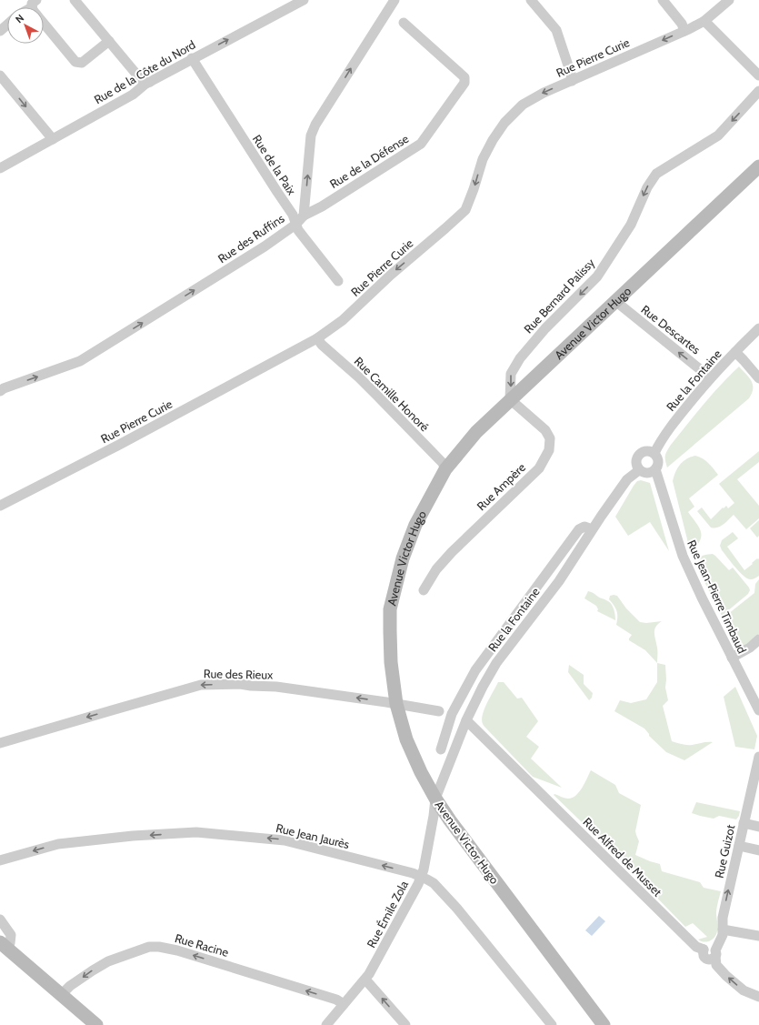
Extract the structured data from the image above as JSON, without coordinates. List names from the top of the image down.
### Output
{
  "streets": {
    "street": [
      "Rue Pierre Curie",
      "Rue de la Côte du Nord",
      "Rue de la Défense",
      "Rue de la Paix",
      "Rue des Ruffins",
      "Rue Bernard Palissy",
      "Avenue Victor Hugo",
      "Rue Descartes",
      "Rue la Fontaine",
      "Rue Camille Honoré",
      "Rue Ampère",
      "Rue Jean-Pierre Timbaud",
      "Rue des Rieux",
      "Rue Jean Jaurès",
      "Rue Guizot",
      "Rue Alfred de Musset",
      "Rue Émile Zola",
      "Rue Racine"
    ]
  },
  "crossings": [
    ["Rue Pierre Curie", "Rue Camille Honoré"],
    ["Rue de la Côte du Nord", "Rue de la Paix"],
    ["Rue de la Défense", "Rue des Ruffins"],
    ["Rue de la Paix", "Rue des Ruffins"],
    ["Rue Bernard Palissy", "Avenue Victor Hugo"],
    ["Rue Bernard Palissy", "Rue Ampère"],
    ["Avenue Victor Hugo", "Rue Descartes"],
    ["Avenue Victor Hugo", "Rue la Fontaine"],
    ["Avenue Victor Hugo", "Rue Camille Honoré"],
    ["Avenue Victor Hugo", "Rue Ampère"],
    ["Avenue Victor Hugo", "Rue des Rieux"],
    ["Avenue Victor Hugo", "Rue Émile Zola"],
    ["Rue Descartes", "Rue la Fontaine"],
    ["Rue la Fontaine", "Rue Jean-Pierre Timbaud"],
    ["Rue la Fontaine", "Rue Alfred de Musset"],
    ["Rue la Fontaine", "Rue Émile Zola"],
    ["Rue Jean Jaurès", "Rue Émile Zola"],
    ["Rue Guizot", "Rue Alfred de Musset"],
    ["Rue Émile Zola", "Rue Racine"]
  ],
  "one_way": [
    "Rue Pierre Curie",
    "Rue de la Côte du Nord",
    "Rue des Ruffins",
    "Rue Bernard Palissy",
    "Rue Descartes",
    "Rue des Rieux",
    "Rue Jean Jaurès",
    "Rue Guizot",
    "Rue Racine"
  ],
  "north": "top left"
}
